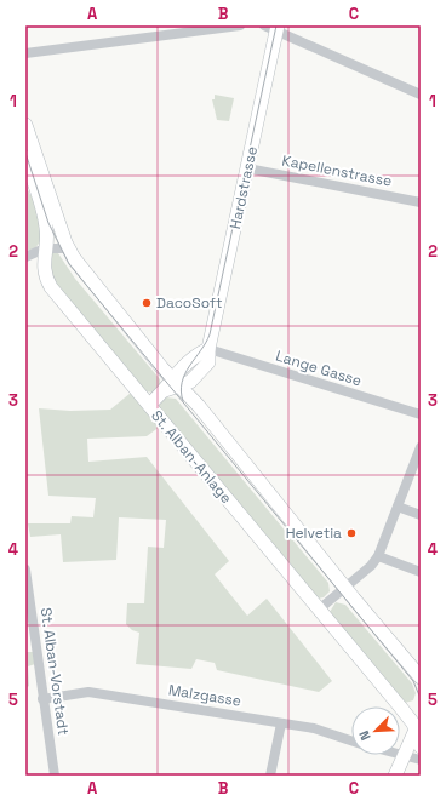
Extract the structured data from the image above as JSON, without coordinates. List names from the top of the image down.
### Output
{
  "streets": {
    "main road": ["Hardstrasse", "St. Alban-Anlage"],
    "street": [
      "Kapellenstrasse",
      "Lange Gasse",
      "St. Alban-Vorstadt",
      "Malzgasse"
    ]
  },
  "crossings": [
    ["Kapellenstrasse", "Hardstrasse"],
    ["Hardstrasse", "Lange Gasse"],
    ["Hardstrasse", "St. Alban-Anlage"],
    ["St. Alban-Vorstadt", "Malzgasse"]
  ],
  "places": ["DacoSoft", "Helvetia"],
  "north": "bottom left",
  "grid": {
    "columns": ["A", "B", "C"],
    "rows": [
      "1",
      "2",
      "3",
      "4",
      "5"
    ]
  }
}
